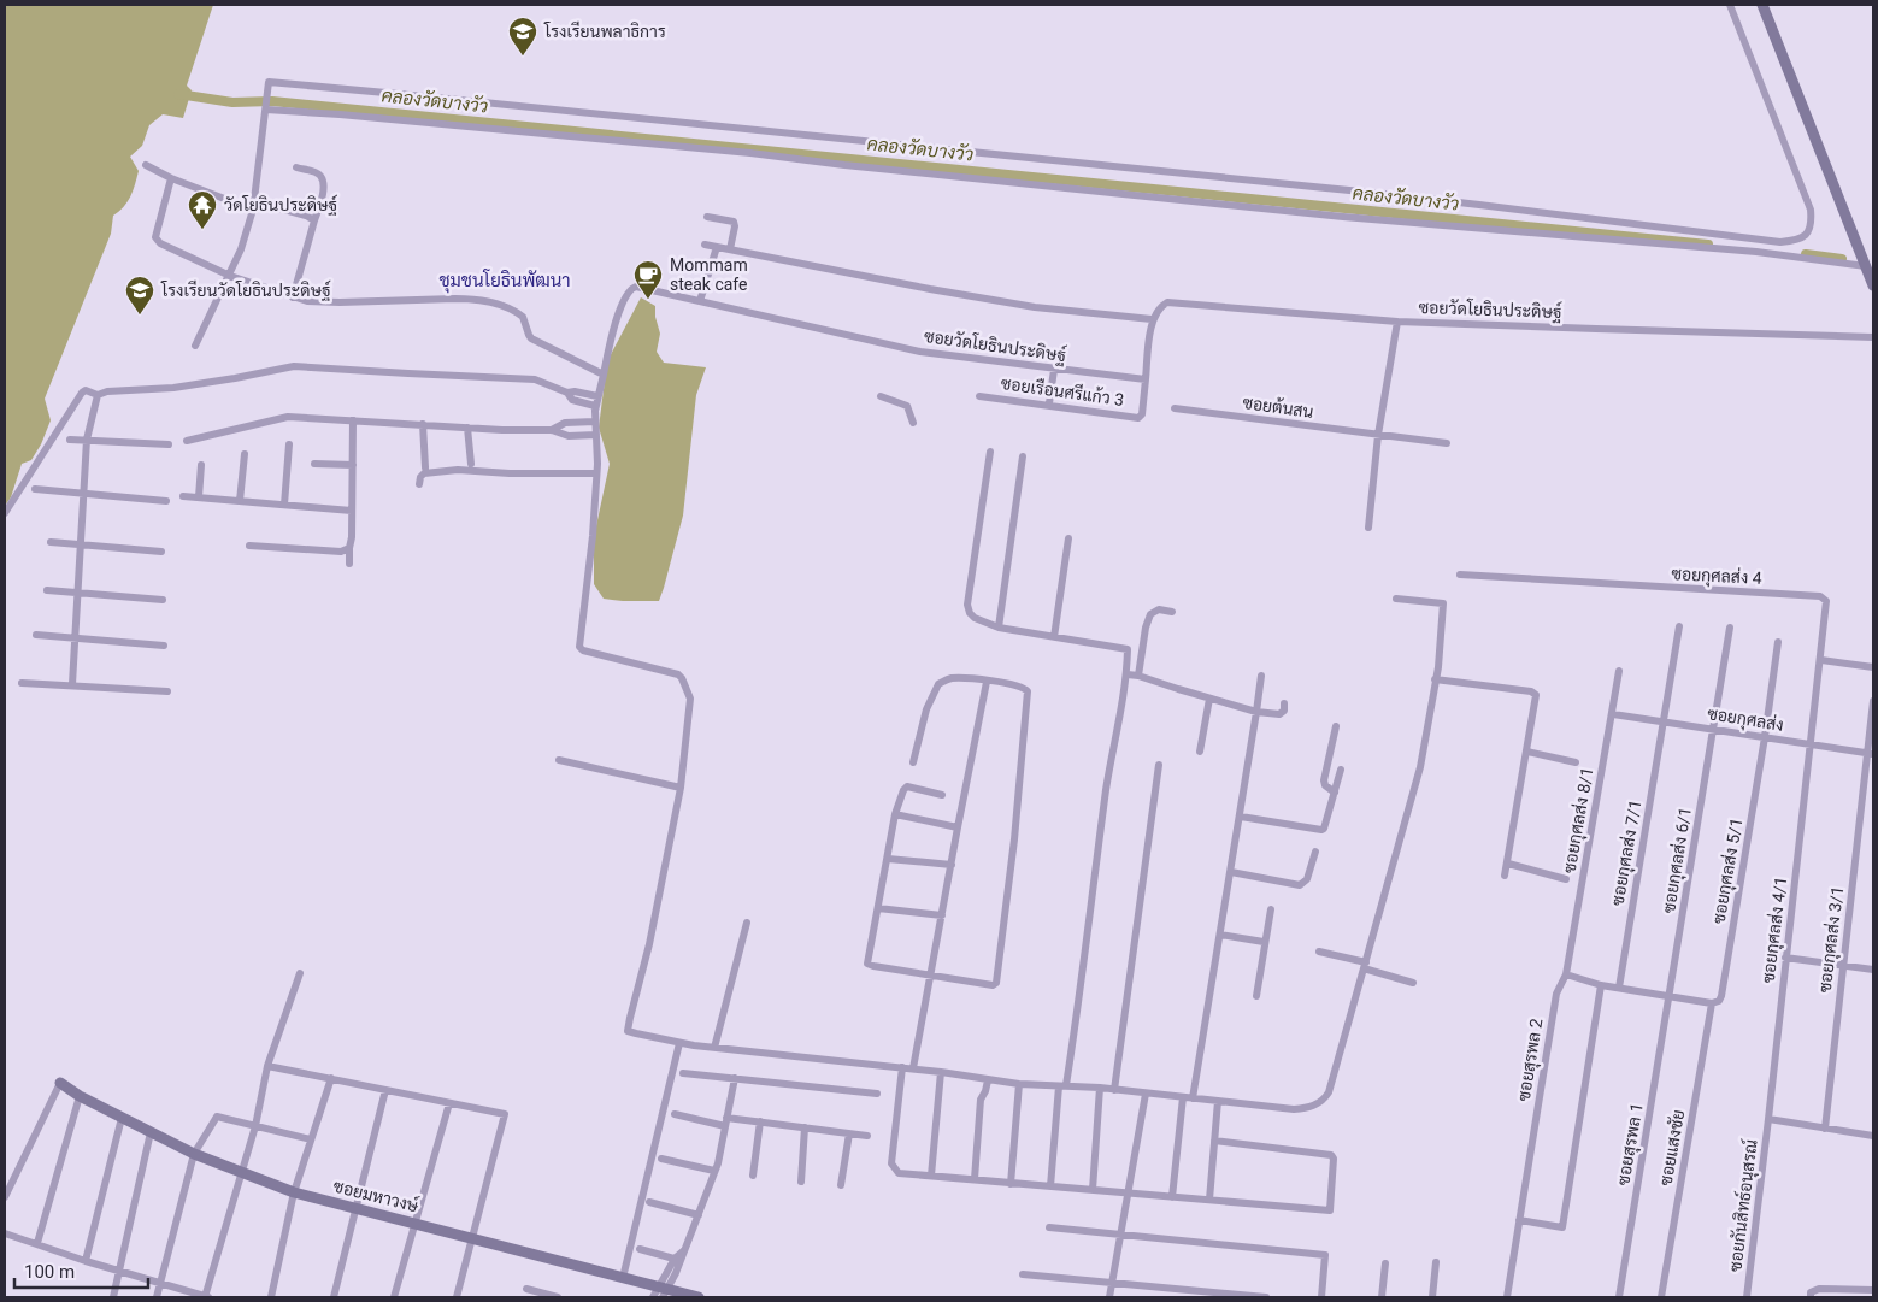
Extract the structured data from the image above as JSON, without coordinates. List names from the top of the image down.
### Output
{
  "streets": {
    "street": [
      "ซอยวัดโยธินประดิษฐ์",
      "ซอยเรือนศรีแก้ว 3",
      "ซอยต้นสน",
      "ซอยกุศลส่ง 4",
      "ซอยกุศลส่ง",
      "ซอยกุศลส่ง 8/1",
      "ซอยกุศลส่ง 7/1",
      "ซอยกุศลส่ง 6/1",
      "ซอยกุศลส่ง 5/1",
      "ซอยกุศลส่ง 4/1",
      "ซอยกุศลส่ง 3/1",
      "ซอยสุรพล 2",
      "ซอยสุรพล 1",
      "ซอยแสงชัย",
      "ซอยมหาวงษ์",
      "ซอยกันสิทธ์อนุสรณ์"
    ]
  },
  "crossings": [
    ["ซอยวัดโยธินประดิษฐ์", "ซอยเรือนศรีแก้ว 3"],
    ["ซอยกุศลส่ง 4", "ซอยกุศลส่ง"],
    ["ซอยกุศลส่ง 4", "ซอยกุศลส่ง 4/1"],
    ["ซอยกุศลส่ง", "ซอยกุศลส่ง 8/1"],
    ["ซอยกุศลส่ง", "ซอยกุศลส่ง 7/1"],
    ["ซอยกุศลส่ง", "ซอยกุศลส่ง 6/1"],
    ["ซอยกุศลส่ง", "ซอยกุศลส่ง 5/1"],
    ["ซอยกุศลส่ง", "ซอยกุศลส่ง 4/1"],
    ["ซอยกุศลส่ง", "ซอยกุศลส่ง 3/1"],
    ["ซอยกุศลส่ง 8/1", "ซอยสุรพล 2"],
    ["ซอยกุศลส่ง 6/1", "ซอยสุรพล 1"],
    ["ซอยกุศลส่ง 5/1", "ซอยแสงชัย"],
    ["ซอยกุศลส่ง 4/1", "ซอยกันสิทธ์อนุสรณ์"]
  ],
  "districts": ["ชุมชนโยธินพัฒนา"],
  "water": ["คลองวัดบางวัว"],
  "places": {
    "school or university": ["โรงเรียนพลาธิการ", "โรงเรียนวัดโยธินประดิษฐ์"],
    "temple": ["วัดโยธินประดิษฐ์"],
    "cafe": ["Mommam steak cafe"]
  },
  "scale_bar": "100 m"
}
